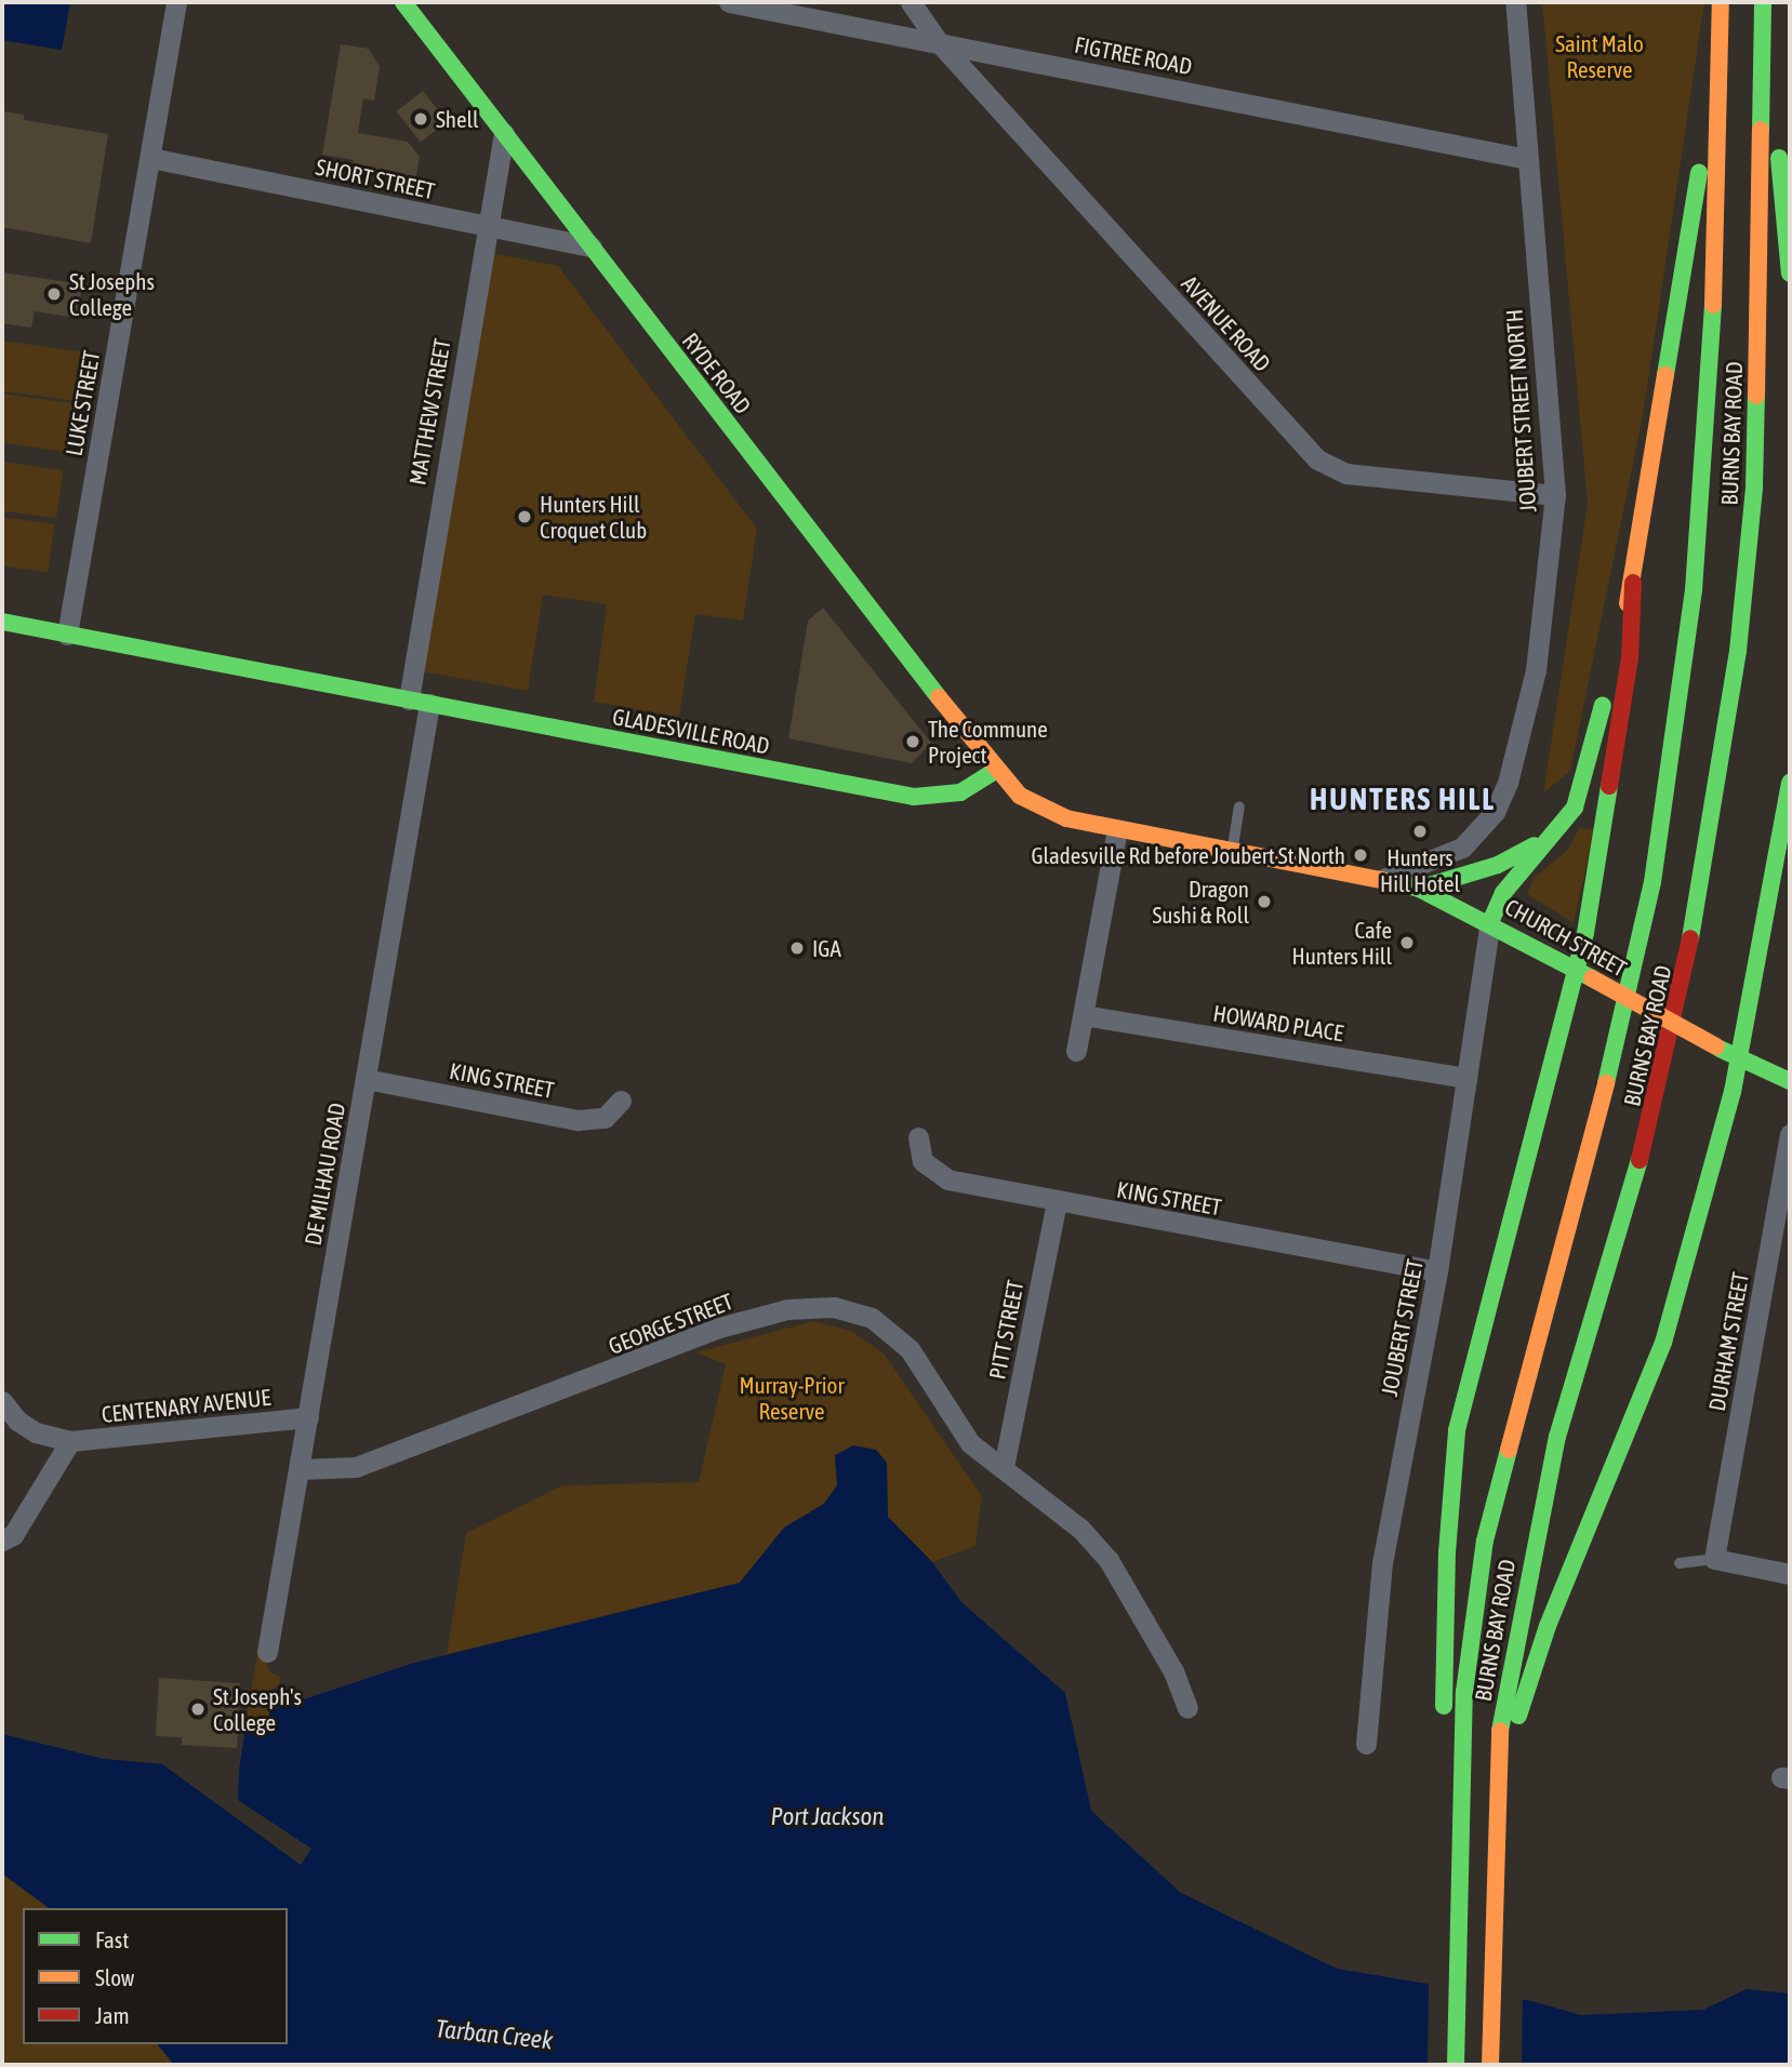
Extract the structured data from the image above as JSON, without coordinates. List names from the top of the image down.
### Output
{
  "streets": {
    "main road": [
      "RYDE ROAD",
      "BURNS BAY ROAD",
      "GLADESVILLE ROAD",
      "CHURCH STREET"
    ],
    "street": [
      "FIGTREE ROAD",
      "SHORT STREET",
      "AVENUE ROAD",
      "LUKE STREET",
      "JOUBERT STREET NORTH",
      "MATTHEW STREET",
      "HOWARD PLACE",
      "KING STREET",
      "DE MILHAU ROAD",
      "GEORGE STREET",
      "JOUBERT STREET",
      "PITT STREET",
      "DURHAM STREET",
      "CENTENARY AVENUE"
    ]
  },
  "crossings": [
    ["FIGTREE ROAD", "AVENUE ROAD"],
    ["FIGTREE ROAD", "JOUBERT STREET NORTH"],
    ["SHORT STREET", "RYDE ROAD"],
    ["SHORT STREET", "LUKE STREET"],
    ["SHORT STREET", "MATTHEW STREET"],
    ["AVENUE ROAD", "JOUBERT STREET NORTH"],
    ["RYDE ROAD", "MATTHEW STREET"],
    ["RYDE ROAD", "GLADESVILLE ROAD"],
    ["LUKE STREET", "GLADESVILLE ROAD"],
    ["JOUBERT STREET NORTH", "CHURCH STREET"],
    ["MATTHEW STREET", "GLADESVILLE ROAD"],
    ["MATTHEW STREET", "DE MILHAU ROAD"],
    ["GLADESVILLE ROAD", "DE MILHAU ROAD"],
    ["CHURCH STREET", "JOUBERT STREET"],
    ["HOWARD PLACE", "JOUBERT STREET"],
    ["KING STREET", "DE MILHAU ROAD"],
    ["KING STREET", "JOUBERT STREET"],
    ["KING STREET", "PITT STREET"],
    ["DE MILHAU ROAD", "GEORGE STREET"],
    ["DE MILHAU ROAD", "CENTENARY AVENUE"],
    ["GEORGE STREET", "PITT STREET"]
  ],
  "districts": ["HUNTERS HILL"],
  "water": ["Port Jackson", "Tarban Creek"],
  "parks": ["Saint Malo Reserve", "Murray-Prior Reserve"],
  "places": [
    "Shell",
    "St Josephs College",
    "Hunters Hill Croquet Club",
    "The Commune Project",
    "Hunters Hill Hotel",
    "Gladesville Rd before Joubert St North",
    "Dragon Sushi & Roll",
    "Cafe Hunters Hill",
    "IGA",
    "St Joseph's College"
  ],
  "legend": ["Fast", "Slow", "Jam"]
}
